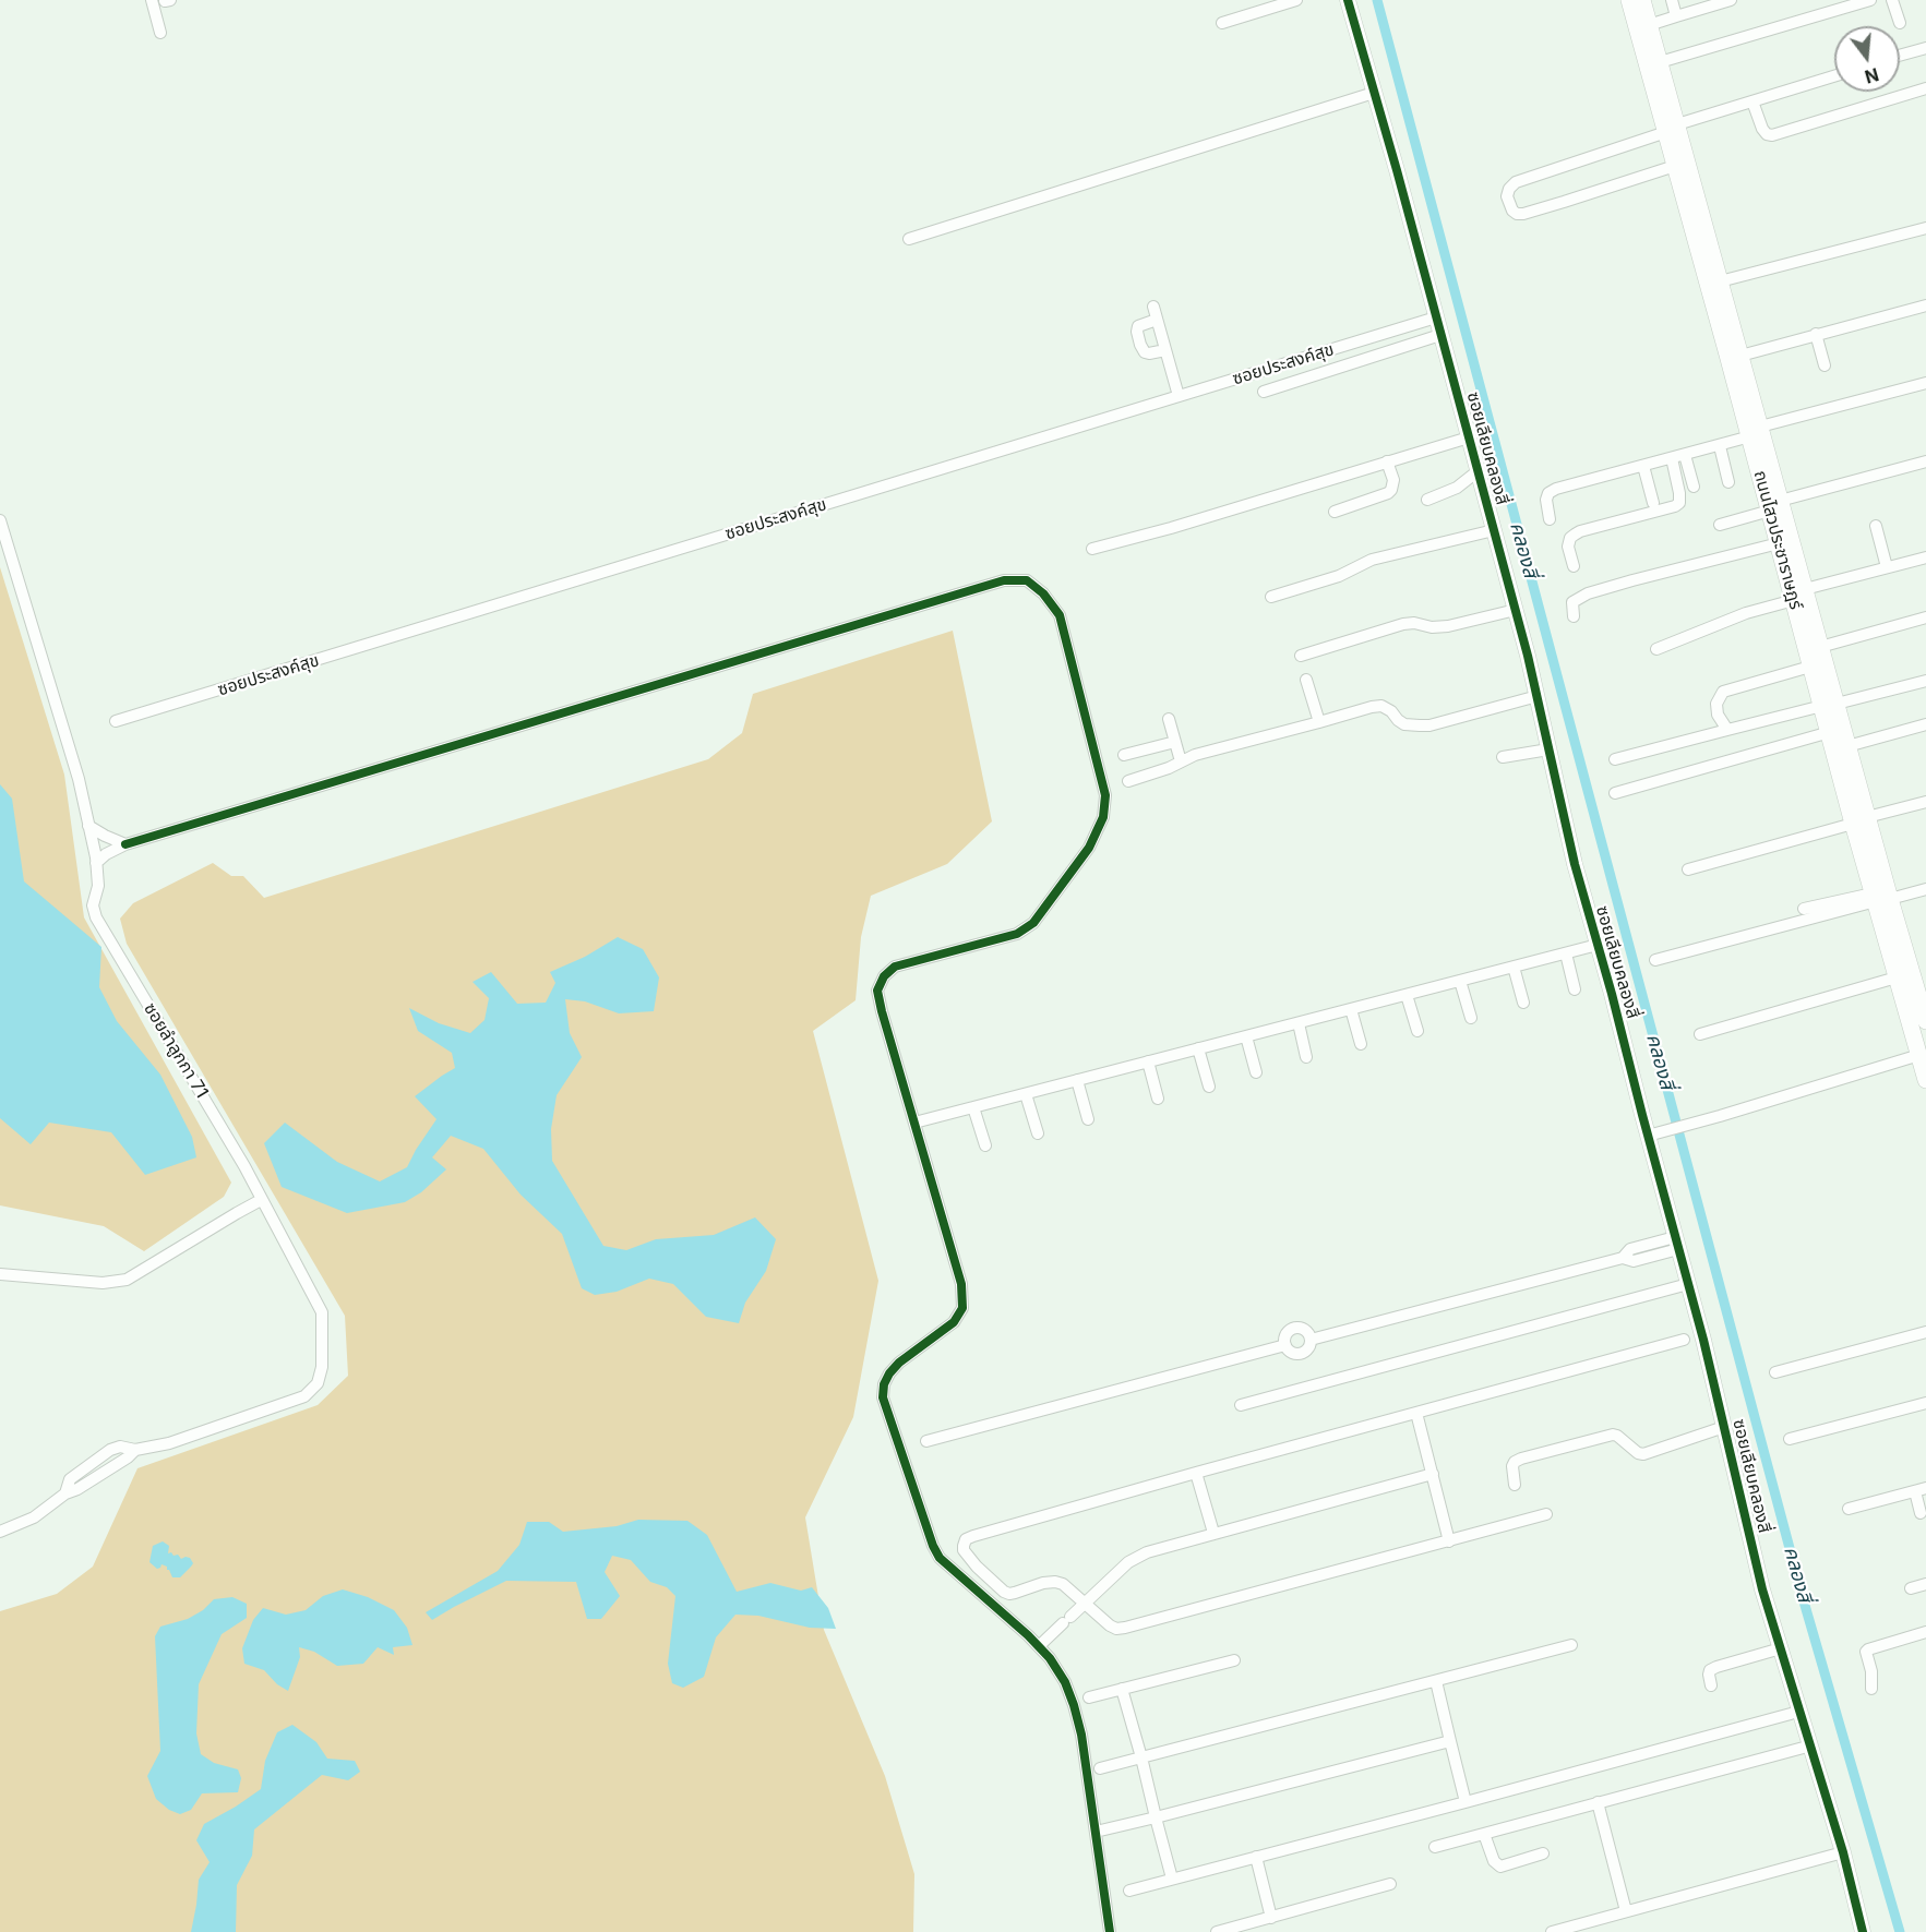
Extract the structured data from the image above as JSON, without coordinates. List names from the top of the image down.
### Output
{
  "streets": {
    "main road": ["ถนนไสวประชาราษฎร์"],
    "street": ["ซอยประสงค์สุข", "ซอยเลียบคลองสี่", "ซอยลำลูกกา 71"]
  },
  "crossings": [
    ["ซอยประสงค์สุข", "ซอยเลียบคลองสี่"]
  ],
  "water": ["คลองสี่"],
  "north": "bottom"
}
